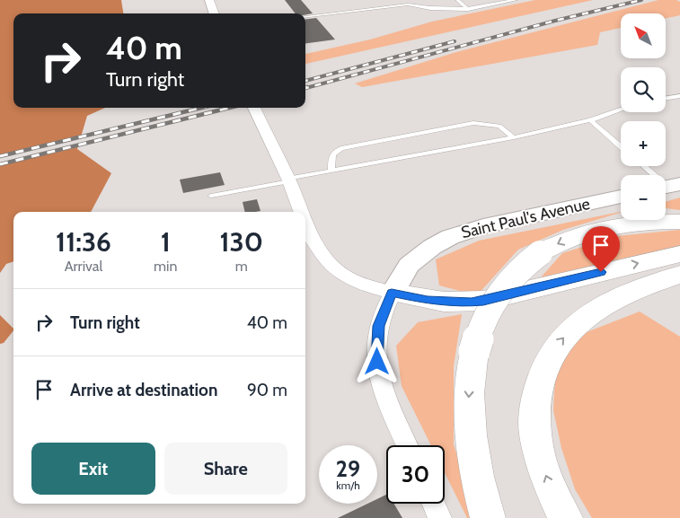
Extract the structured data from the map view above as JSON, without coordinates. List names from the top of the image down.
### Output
{
  "streets": {
    "street": ["Saint Paul's Avenue"]
  },
  "north": "top left",
  "page": {
    "map_buttons": ["+", "−"],
    "turn": ["40 m", "Turn right"],
    "eta": [
      "11:36",
      "Arrival",
      "1",
      "min",
      "130",
      "m"
    ],
    "list": [
      {
        "name": "Turn right",
        "value": "40 m"
      },
      {
        "name": "Arrive at destination",
        "value": "90 m"
      }
    ],
    "buttons": ["Exit", "Share"],
    "speed": "29 km/h",
    "limit": "30"
  }
}
